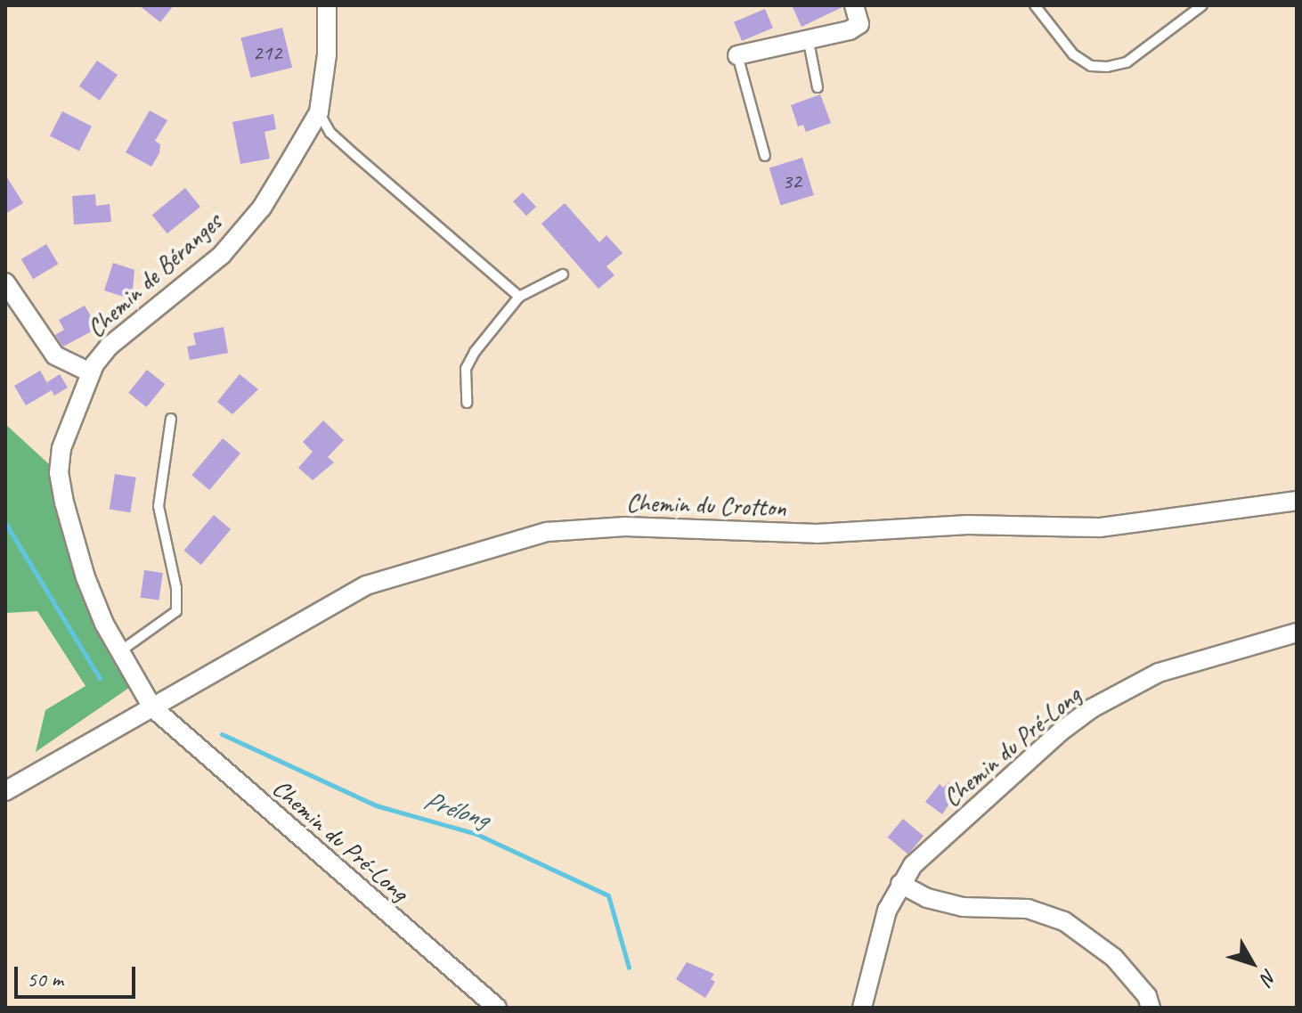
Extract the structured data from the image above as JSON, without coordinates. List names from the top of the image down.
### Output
{
  "streets": {
    "street": ["Chemin de Béranges", "Chemin du Crotton", "Chemin du Pré-Long"]
  },
  "crossings": [
    ["Chemin de Béranges", "Chemin du Crotton"],
    ["Chemin de Béranges", "Chemin du Pré-Long"],
    ["Chemin du Crotton", "Chemin du Pré-Long"]
  ],
  "water": ["Prélong"],
  "house_numbers": ["212", "32"],
  "scale_bar": "50 m",
  "north": "bottom right"
}
